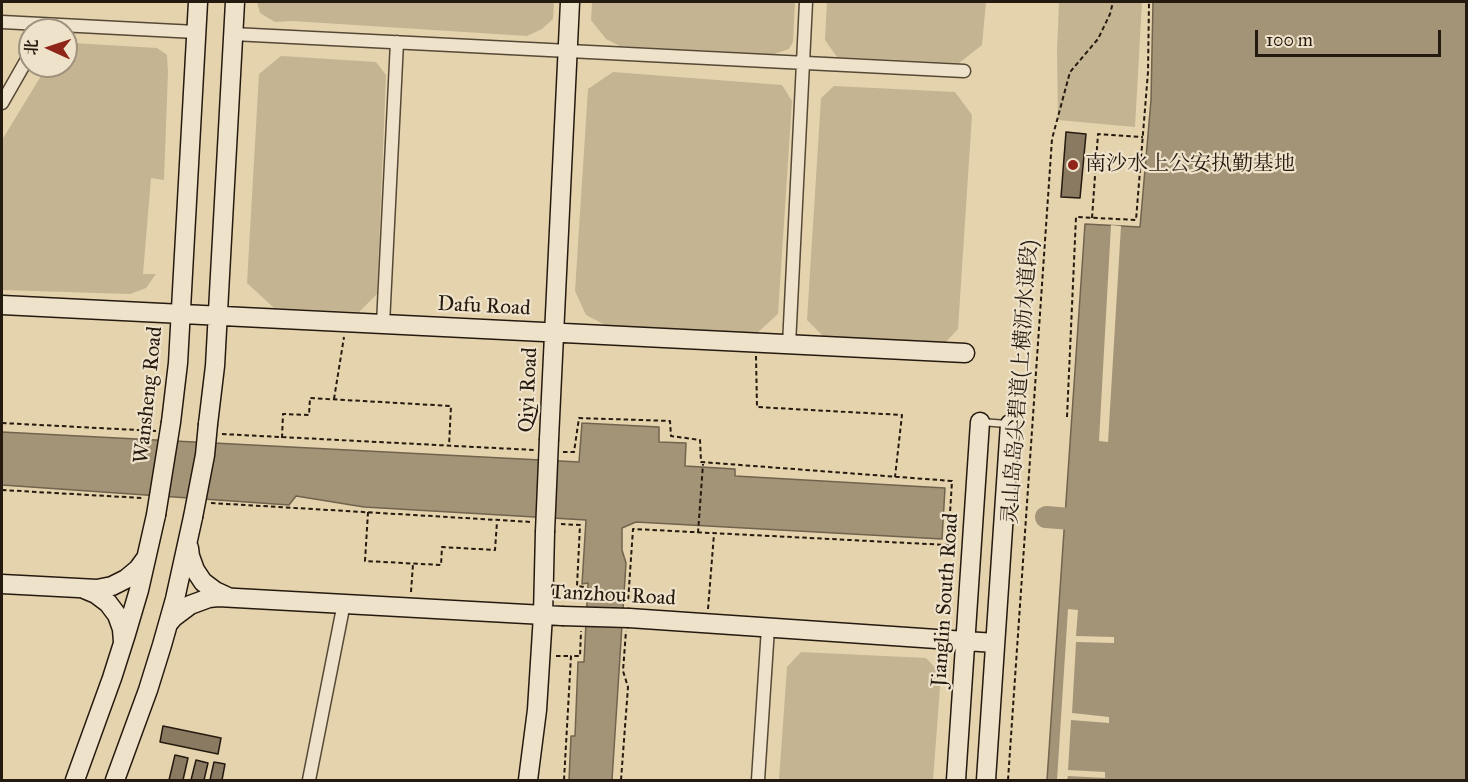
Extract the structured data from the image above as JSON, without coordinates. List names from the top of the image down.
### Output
{
  "streets": {
    "street": [
      "Dafu Road",
      "Qiyi Road",
      "Wansheng Road",
      "Tanzhou Road",
      "Jianglin South Road"
    ],
    "path": ["灵山岛岛尖碧道(上横沥水道段)"]
  },
  "crossings": [
    ["Dafu Road", "Qiyi Road"],
    ["Dafu Road", "Wansheng Road"],
    ["Qiyi Road", "Tanzhou Road"],
    ["Tanzhou Road", "Jianglin South Road"]
  ],
  "places": ["南沙水上公安执勤基地"],
  "scale_bar": "100 m",
  "north": "left"
}
